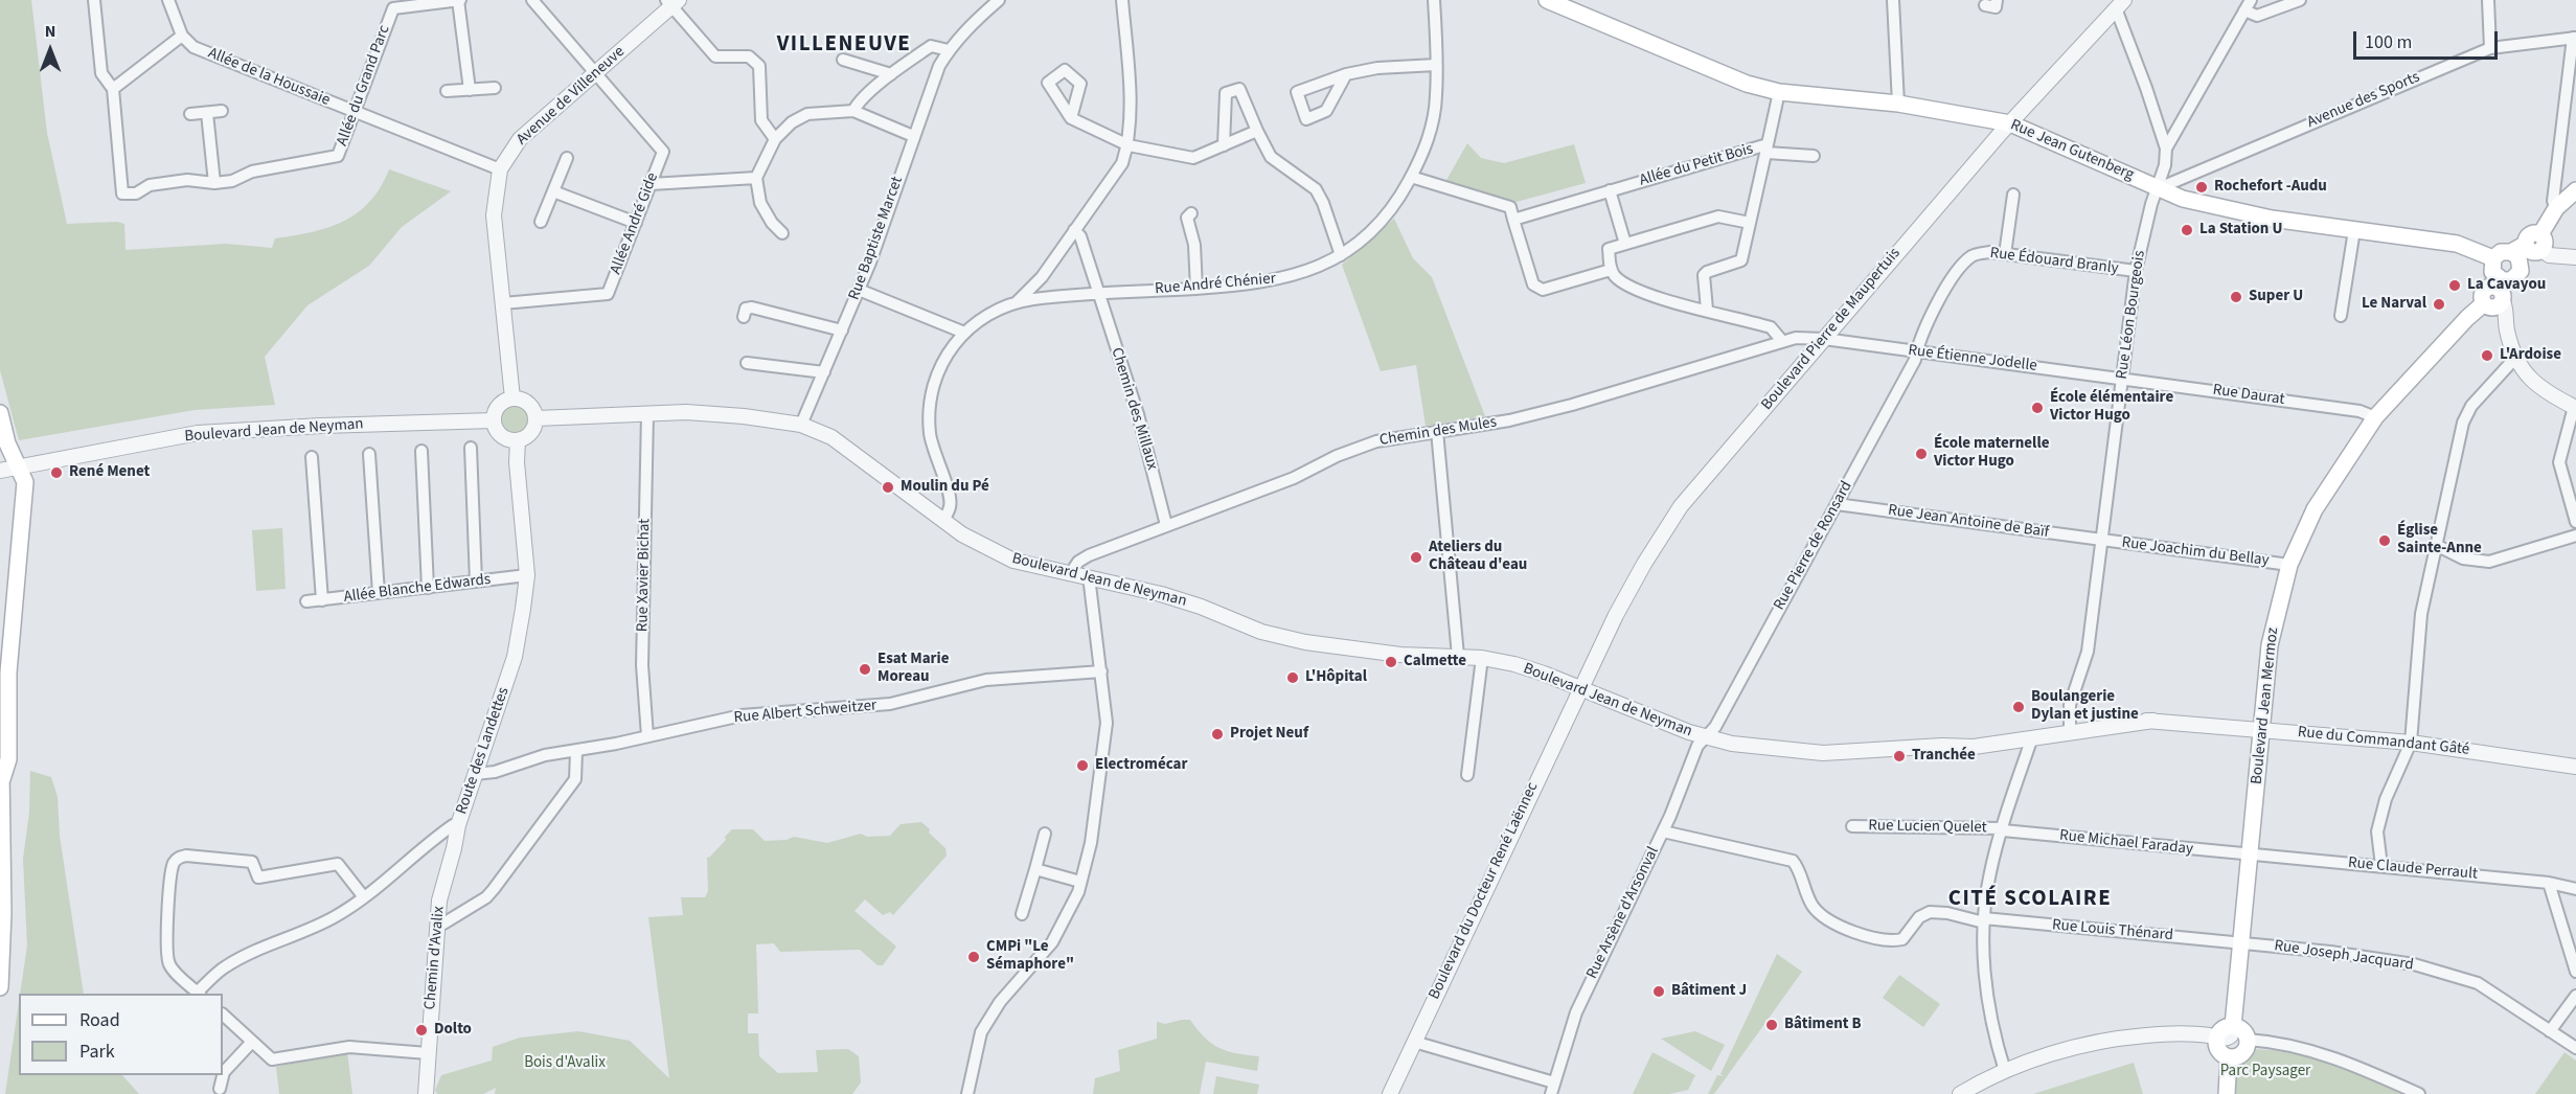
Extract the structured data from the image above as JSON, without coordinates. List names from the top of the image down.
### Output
{
  "streets": {
    "main road": ["Rue Jean Gutenberg", "Boulevard Jean Mermoz"],
    "street": [
      "Allée de la Houssaie",
      "Allée du Grand Parc",
      "Avenue de Villeneuve",
      "Avenue des Sports",
      "Allée du Petit Bois",
      "Allée André Gide",
      "Rue Baptiste Marcet",
      "Rue Édouard Branly",
      "Rue André Chénier",
      "Rue Léon Bourgeois",
      "Boulevard Pierre de Maupertuis",
      "Rue Étienne Jodelle",
      "Rue Daurat",
      "Chemin des Millaux",
      "Boulevard Jean de Neyman",
      "Chemin des Mules",
      "Rue Jean Antoine de Baïf",
      "Rue Pierre de Ronsard",
      "Rue Joachim du Bellay",
      "Rue Xavier Bichat",
      "Allée Blanche Edwards",
      "Rue Albert Schweitzer",
      "Rue du Commandant Gâté",
      "Route des Landettes",
      "Rue Lucien Quelet",
      "Rue Michael Faraday",
      "Rue Claude Perrault",
      "Boulevard du Docteur René Laënnec",
      "Rue Arsène d'Arsonval",
      "Rue Louis Thénard",
      "Rue Joseph Jacquard",
      "Chemin d'Avalix"
    ]
  },
  "crossings": [
    ["Allée de la Houssaie", "Allée du Grand Parc"],
    ["Allée de la Houssaie", "Avenue de Villeneuve"],
    ["Avenue de Villeneuve", "Allée André Gide"],
    ["Avenue de Villeneuve", "Boulevard Jean de Neyman"],
    ["Avenue de Villeneuve", "Route des Landettes"],
    ["Avenue des Sports", "Rue Jean Gutenberg"],
    ["Avenue des Sports", "Rue Léon Bourgeois"],
    ["Rue Jean Gutenberg", "Allée du Petit Bois"],
    ["Rue Jean Gutenberg", "Rue Léon Bourgeois"],
    ["Rue Jean Gutenberg", "Boulevard Pierre de Maupertuis"],
    ["Rue Baptiste Marcet", "Boulevard Jean de Neyman"],
    ["Rue Édouard Branly", "Rue Léon Bourgeois"],
    ["Rue Édouard Branly", "Rue Étienne Jodelle"],
    ["Rue Édouard Branly", "Rue Pierre de Ronsard"],
    ["Rue André Chénier", "Chemin des Millaux"],
    ["Rue Léon Bourgeois", "Rue Étienne Jodelle"],
    ["Rue Léon Bourgeois", "Rue Daurat"],
    ["Rue Léon Bourgeois", "Boulevard Jean de Neyman"],
    ["Rue Léon Bourgeois", "Rue Jean Antoine de Baïf"],
    ["Rue Léon Bourgeois", "Rue Joachim du Bellay"],
    ["Rue Léon Bourgeois", "Rue du Commandant Gâté"],
    ["Boulevard Pierre de Maupertuis", "Rue Étienne Jodelle"],
    ["Boulevard Pierre de Maupertuis", "Boulevard Jean de Neyman"],
    ["Boulevard Pierre de Maupertuis", "Chemin des Mules"],
    ["Boulevard Pierre de Maupertuis", "Boulevard du Docteur René Laënnec"],
    ["Rue Étienne Jodelle", "Rue Daurat"],
    ["Rue Étienne Jodelle", "Chemin des Mules"],
    ["Rue Étienne Jodelle", "Rue Pierre de Ronsard"],
    ["Rue Daurat", "Boulevard Jean Mermoz"],
    ["Chemin des Millaux", "Chemin des Mules"],
    ["Boulevard Jean de Neyman", "Chemin des Mules"],
    ["Boulevard Jean de Neyman", "Rue Pierre de Ronsard"],
    ["Boulevard Jean de Neyman", "Rue Xavier Bichat"],
    ["Boulevard Jean de Neyman", "Rue du Commandant Gâté"],
    ["Boulevard Jean de Neyman", "Route des Landettes"],
    ["Boulevard Jean de Neyman", "Boulevard du Docteur René Laënnec"],
    ["Boulevard Jean de Neyman", "Rue Arsène d'Arsonval"],
    ["Rue Jean Antoine de Baïf", "Rue Pierre de Ronsard"],
    ["Rue Jean Antoine de Baïf", "Rue Joachim du Bellay"],
    ["Rue Pierre de Ronsard", "Rue Arsène d'Arsonval"],
    ["Rue Joachim du Bellay", "Boulevard Jean Mermoz"],
    ["Rue Xavier Bichat", "Rue Albert Schweitzer"],
    ["Allée Blanche Edwards", "Route des Landettes"],
    ["Boulevard Jean Mermoz", "Rue du Commandant Gâté"],
    ["Boulevard Jean Mermoz", "Rue Michael Faraday"],
    ["Boulevard Jean Mermoz", "Rue Claude Perrault"],
    ["Boulevard Jean Mermoz", "Rue Louis Thénard"],
    ["Boulevard Jean Mermoz", "Rue Joseph Jacquard"],
    ["Rue Albert Schweitzer", "Route des Landettes"],
    ["Route des Landettes", "Chemin d'Avalix"],
    ["Rue Lucien Quelet", "Rue Michael Faraday"],
    ["Rue Michael Faraday", "Rue Claude Perrault"],
    ["Rue Arsène d'Arsonval", "Rue Louis Thénard"],
    ["Rue Louis Thénard", "Rue Joseph Jacquard"]
  ],
  "districts": ["VILLENEUVE", "CITÉ SCOLAIRE"],
  "parks": ["Bois d'Avalix", "Parc Paysager"],
  "places": [
    "Rochefort -Audu",
    "La Station U",
    "La Cavayou",
    "Super U",
    "Le Narval",
    "L'Ardoise",
    "École élémentaire Victor Hugo",
    "École maternelle Victor Hugo",
    "René Menet",
    "Moulin du Pé",
    "Église Sainte-Anne",
    "Ateliers du Château d'eau",
    "Calmette",
    "Esat Marie Moreau",
    "L'Hôpital",
    "Boulangerie Dylan et justine",
    "Projet Neuf",
    "Tranchée",
    "Electromécar",
    "CMPi \"Le Sémaphore\"",
    "Bâtiment J",
    "Bâtiment B",
    "Dolto"
  ],
  "legend": ["Road", "Park"],
  "scale_bar": "100 m",
  "north": "top"
}
